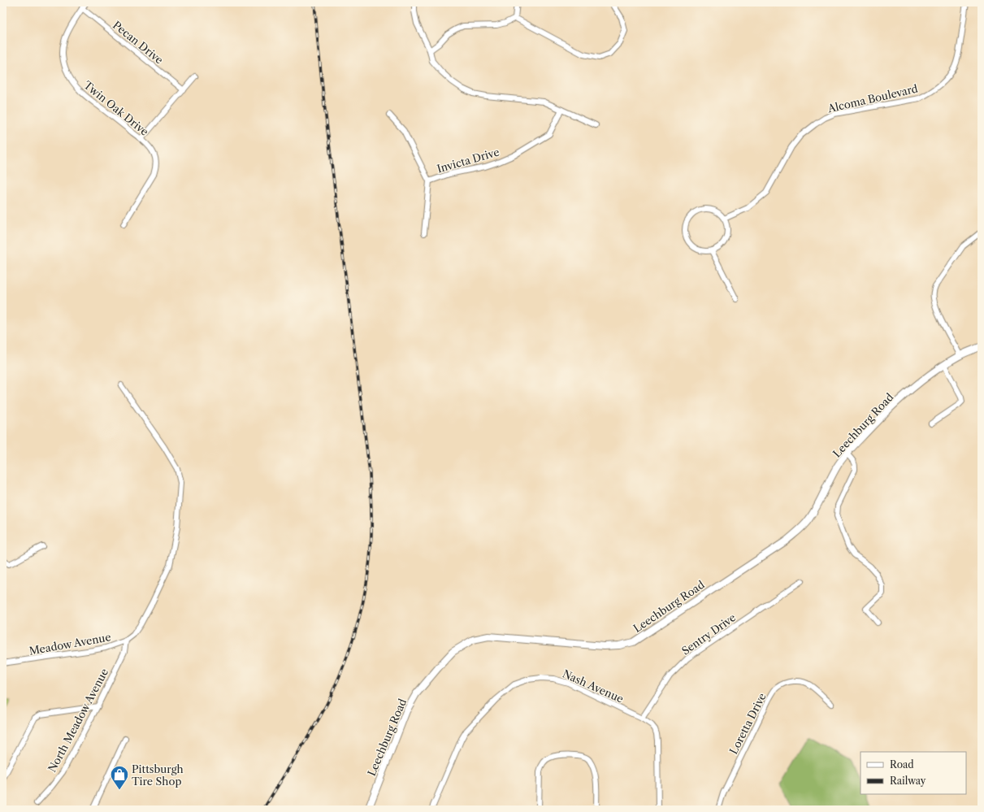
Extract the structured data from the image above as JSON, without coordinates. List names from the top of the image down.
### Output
{
  "streets": {
    "street": [
      "Pecan Drive",
      "Alcoma Boulevard",
      "Twin Oak Drive",
      "Invicta Drive",
      "Leechburg Road",
      "Sentry Drive",
      "Meadow Avenue",
      "Nash Avenue",
      "North Meadow Avenue",
      "Loretta Drive"
    ]
  },
  "crossings": [
    ["Pecan Drive", "Twin Oak Drive"],
    ["Sentry Drive", "Nash Avenue"],
    ["Meadow Avenue", "North Meadow Avenue"]
  ],
  "places": {
    "shop": ["Pittsburgh Tire Shop"]
  },
  "legend": ["Road", "Railway"]
}
